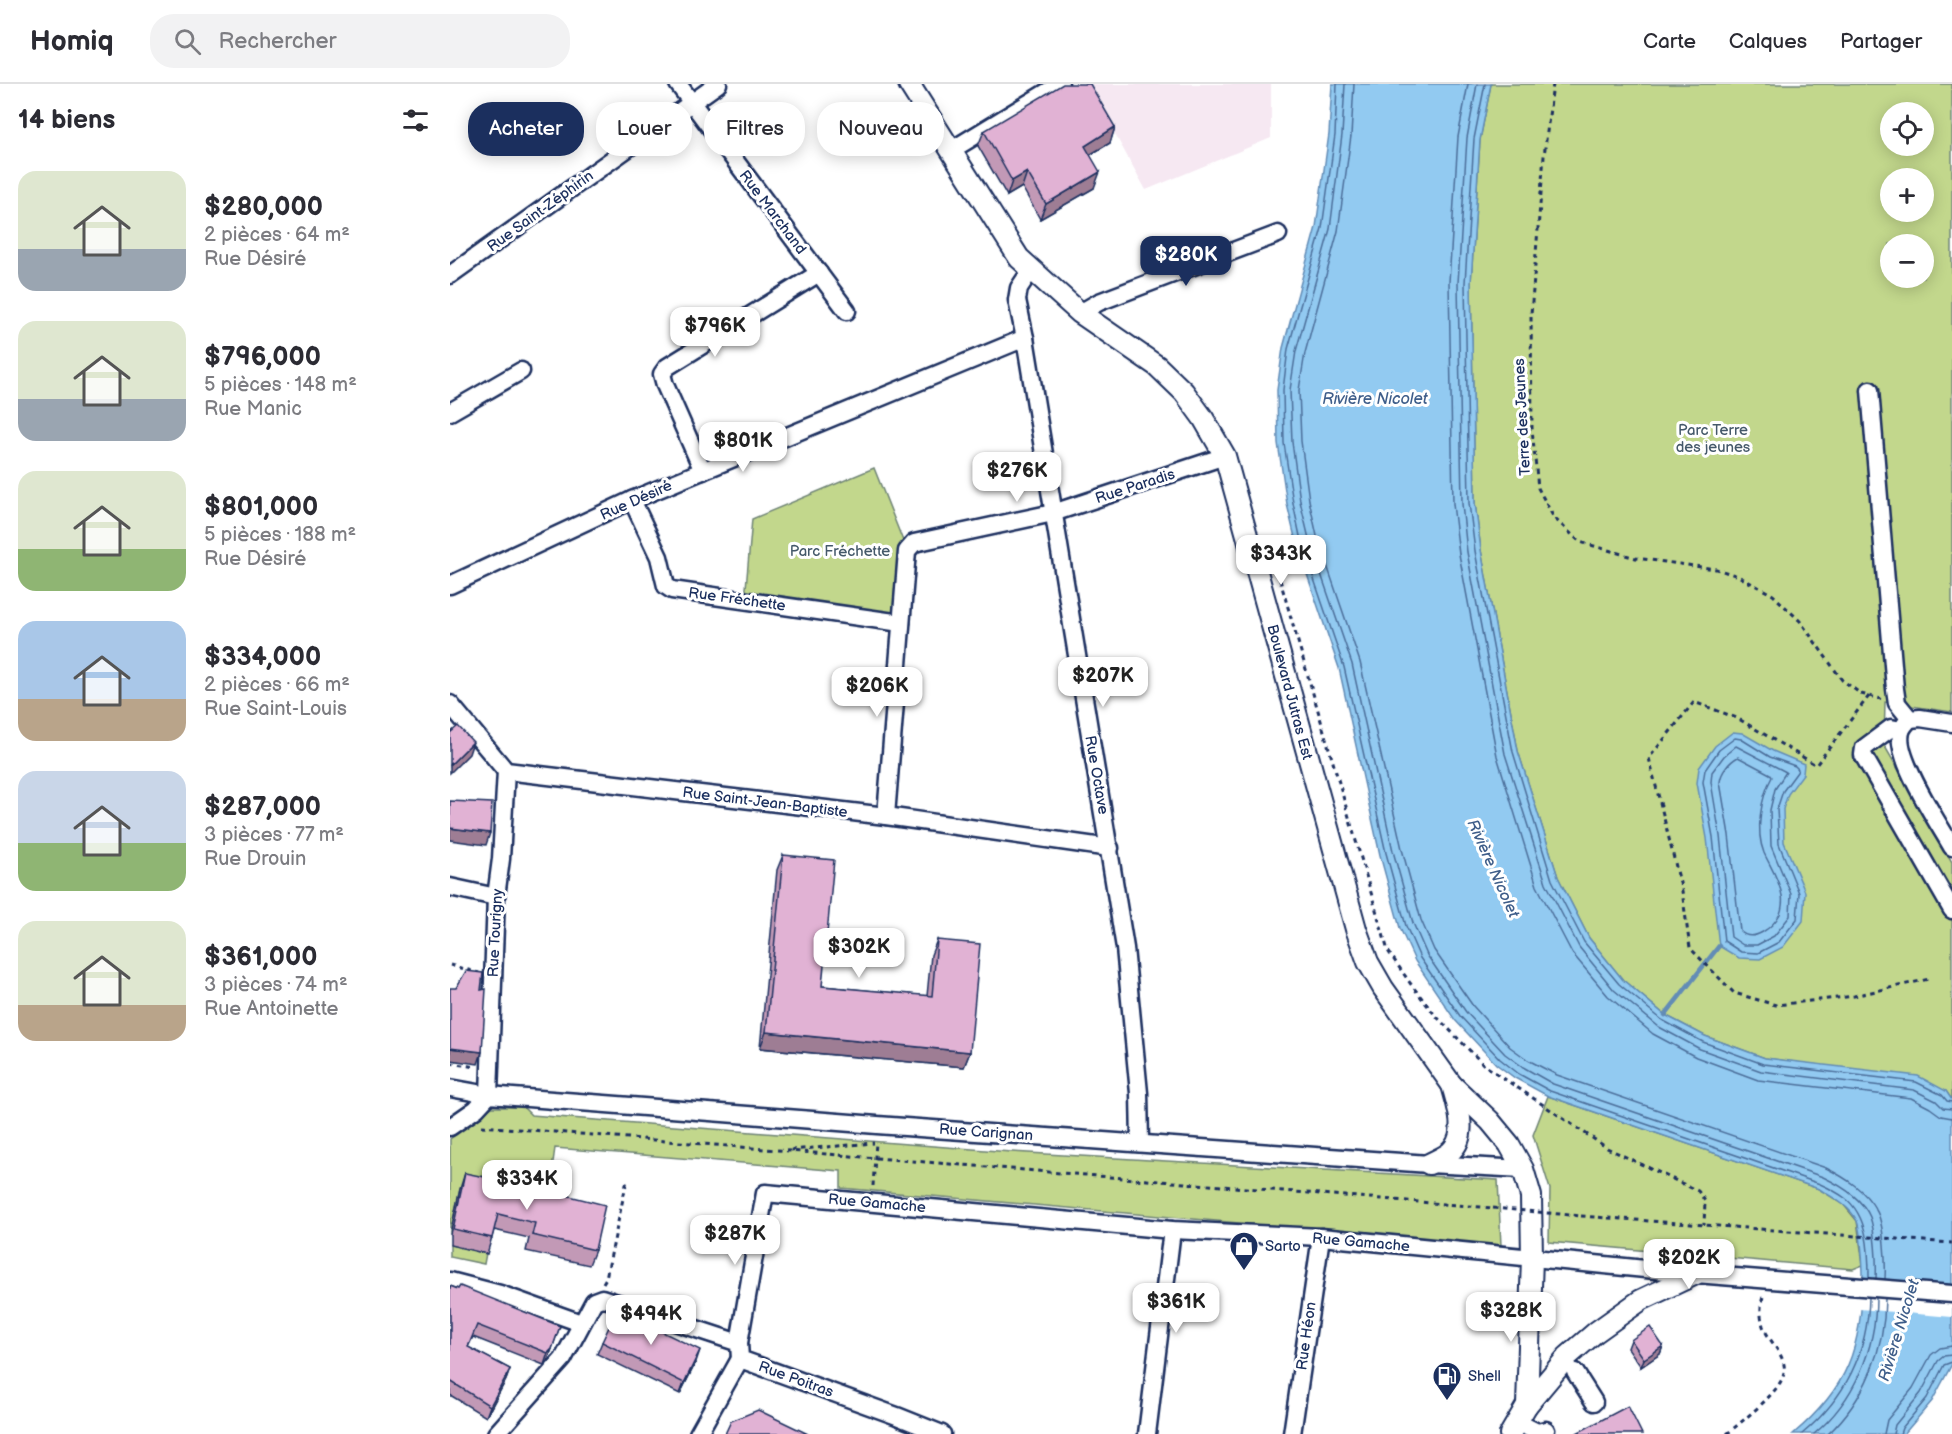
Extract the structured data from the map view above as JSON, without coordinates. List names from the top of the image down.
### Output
{
  "streets": {
    "main road": ["Boulevard Jutras Est"],
    "street": [
      "Rue Saint-Zéphirin",
      "Rue Marchand",
      "Rue Paradis",
      "Rue Désiré",
      "Rue Fréchette",
      "Rue Octave",
      "Rue Saint-Jean-Baptiste",
      "Rue Tourigny",
      "Rue Carignan",
      "Rue Gamache",
      "Rue Héon",
      "Rue Poitras"
    ],
    "path": ["Terre des Jeunes"]
  },
  "crossings": [
    ["Rue Saint-Zéphirin", "Rue Marchand"],
    ["Rue Paradis", "Rue Fréchette"],
    ["Rue Paradis", "Boulevard Jutras Est"],
    ["Rue Paradis", "Rue Octave"],
    ["Rue Paradis", "Rue Saint-Jean-Baptiste"],
    ["Rue Désiré", "Rue Fréchette"],
    ["Rue Désiré", "Rue Octave"],
    ["Boulevard Jutras Est", "Rue Octave"],
    ["Boulevard Jutras Est", "Rue Carignan"],
    ["Boulevard Jutras Est", "Rue Gamache"],
    ["Rue Octave", "Rue Saint-Jean-Baptiste"],
    ["Rue Octave", "Rue Carignan"],
    ["Rue Saint-Jean-Baptiste", "Rue Tourigny"],
    ["Rue Tourigny", "Rue Carignan"],
    ["Rue Gamache", "Rue Héon"],
    ["Rue Gamache", "Rue Poitras"]
  ],
  "water": ["Rivière Nicolet"],
  "parks": ["Parc Terre des jeunes", "Parc Fréchette"],
  "places": {
    "shop": ["Sarto"],
    "fuel station": ["Shell"]
  },
  "page": {
    "header": "Homiq",
    "search": "Rechercher",
    "nav": ["Carte", "Calques", "Partager"],
    "heading": "14 biens",
    "map_buttons": ["+", "−"],
    "chip": [
      "Acheter",
      "Louer",
      "Filtres",
      "Nouveau"
    ],
    "list": [
      {
        "name": "$280,000",
        "note": "2 pièces · 64 m² · Rue Désiré"
      },
      {
        "name": "$796,000",
        "note": "5 pièces · 148 m² · Rue Manic"
      },
      {
        "name": "$801,000",
        "note": "5 pièces · 188 m² · Rue Désiré"
      },
      {
        "name": "$334,000",
        "note": "2 pièces · 66 m² · Rue Saint-Louis"
      },
      {
        "name": "$287,000",
        "note": "3 pièces · 77 m² · Rue Drouin"
      },
      {
        "name": "$361,000",
        "note": "3 pièces · 74 m² · Rue Antoinette"
      }
    ],
    "price": [
      "$280K",
      "$796K",
      "$801K",
      "$276K",
      "$343K",
      "$207K",
      "$206K",
      "$302K",
      "$334K",
      "$287K",
      "$202K",
      "$361K",
      "$328K",
      "$494K"
    ]
  }
}
